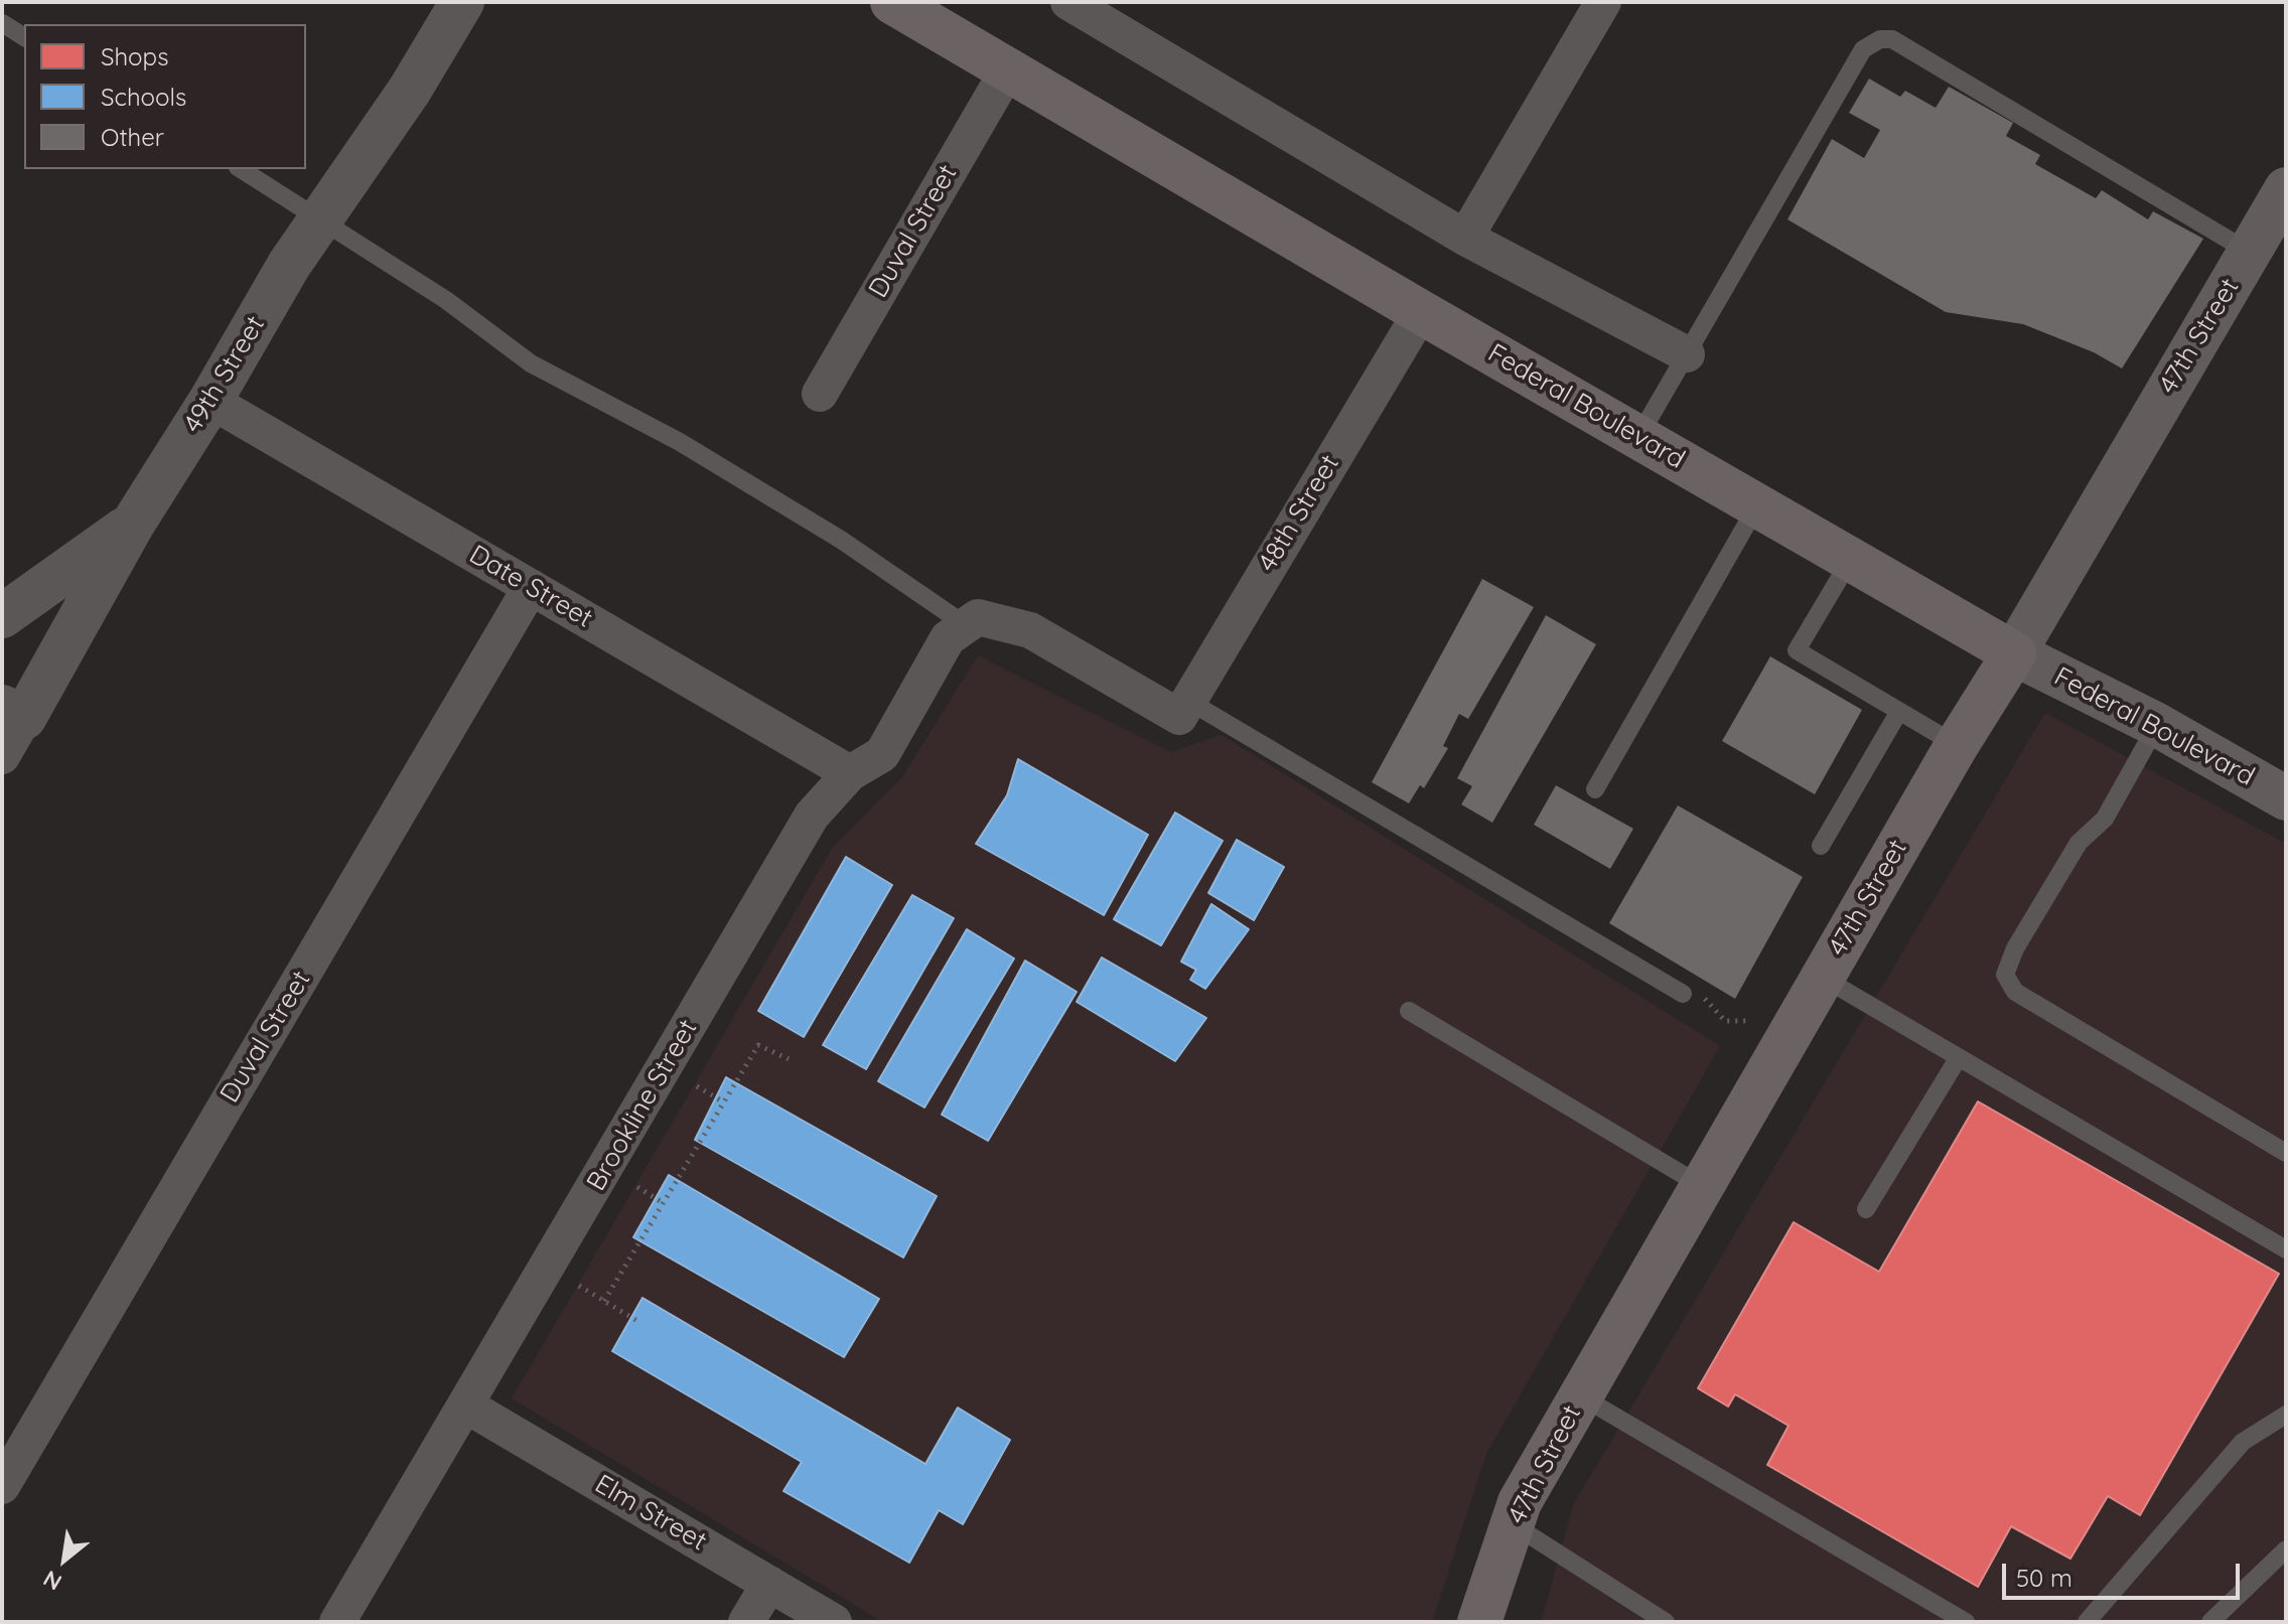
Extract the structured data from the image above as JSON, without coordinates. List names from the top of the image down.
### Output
{
  "streets": {
    "main road": ["47th Street", "Federal Boulevard"],
    "street": [
      "Duval Street",
      "49th Street",
      "48th Street",
      "Date Street",
      "Brookline Street",
      "Elm Street"
    ]
  },
  "crossings": [
    ["Duval Street", "Federal Boulevard"],
    ["Duval Street", "Date Street"],
    ["47th Street", "Federal Boulevard"],
    ["49th Street", "Date Street"],
    ["Federal Boulevard", "48th Street"],
    ["Date Street", "Brookline Street"],
    ["Brookline Street", "Elm Street"]
  ],
  "legend": ["Shops", "Schools", "Other"],
  "scale_bar": "50 m",
  "north": "bottom left"
}
